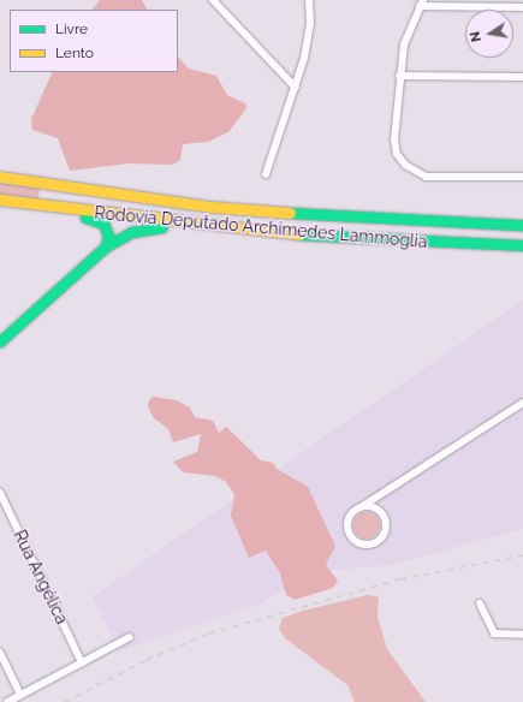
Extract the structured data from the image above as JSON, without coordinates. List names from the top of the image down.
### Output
{
  "streets": {
    "main road": ["Rodovia Deputado Archimedes Lammoglia"],
    "street": ["Rua Angélica"]
  },
  "legend": ["Livre", "Lento"],
  "north": "left"
}
